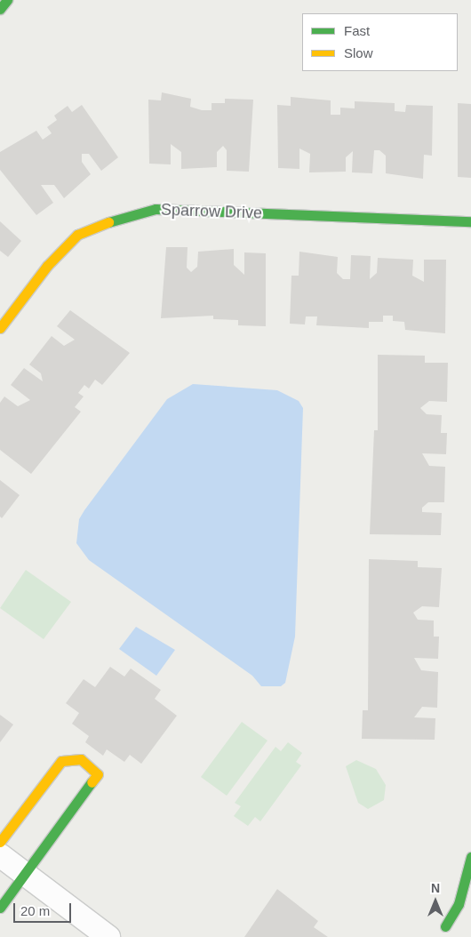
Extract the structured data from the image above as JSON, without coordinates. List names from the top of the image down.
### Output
{
  "streets": {
    "street": ["Sparrow Drive"]
  },
  "legend": ["Fast", "Slow"],
  "scale_bar": "20 m",
  "north": "top"
}
